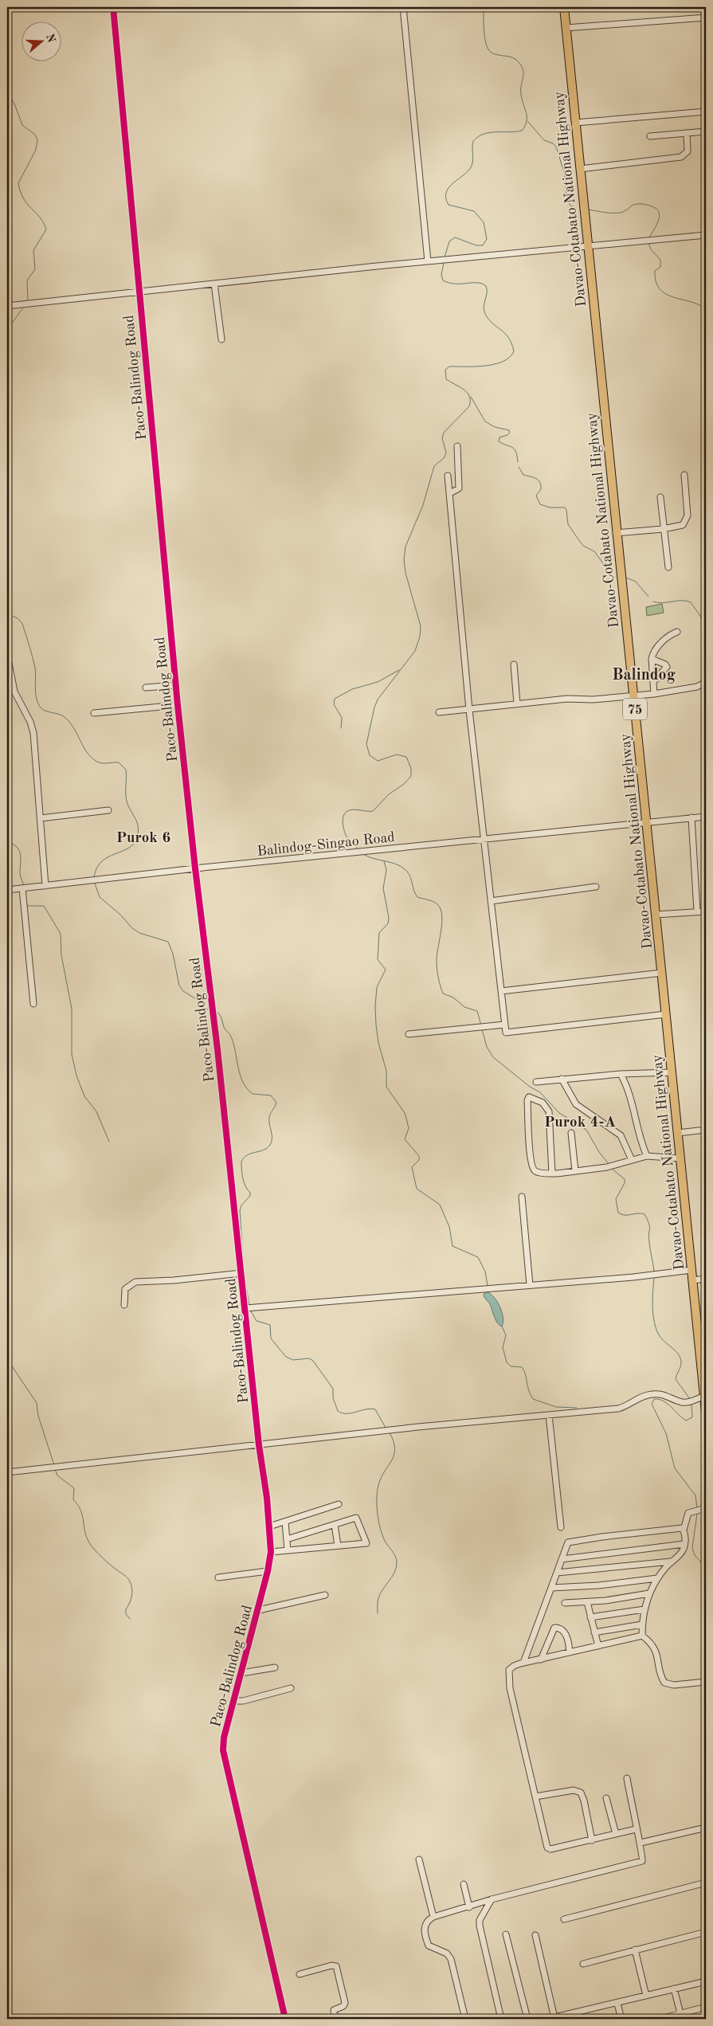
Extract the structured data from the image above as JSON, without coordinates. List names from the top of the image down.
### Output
{
  "streets": {
    "highway": ["Davao-Cotabato National Highway", "75"],
    "street": ["Paco-Balindog Road", "Balindog-Singao Road"]
  },
  "crossings": [
    ["Davao-Cotabato National Highway", "Balindog-Singao Road"],
    ["Paco-Balindog Road", "Balindog-Singao Road"]
  ],
  "districts": ["Balindog", "Purok 6", "Purok 4-A"],
  "north": "right"
}
